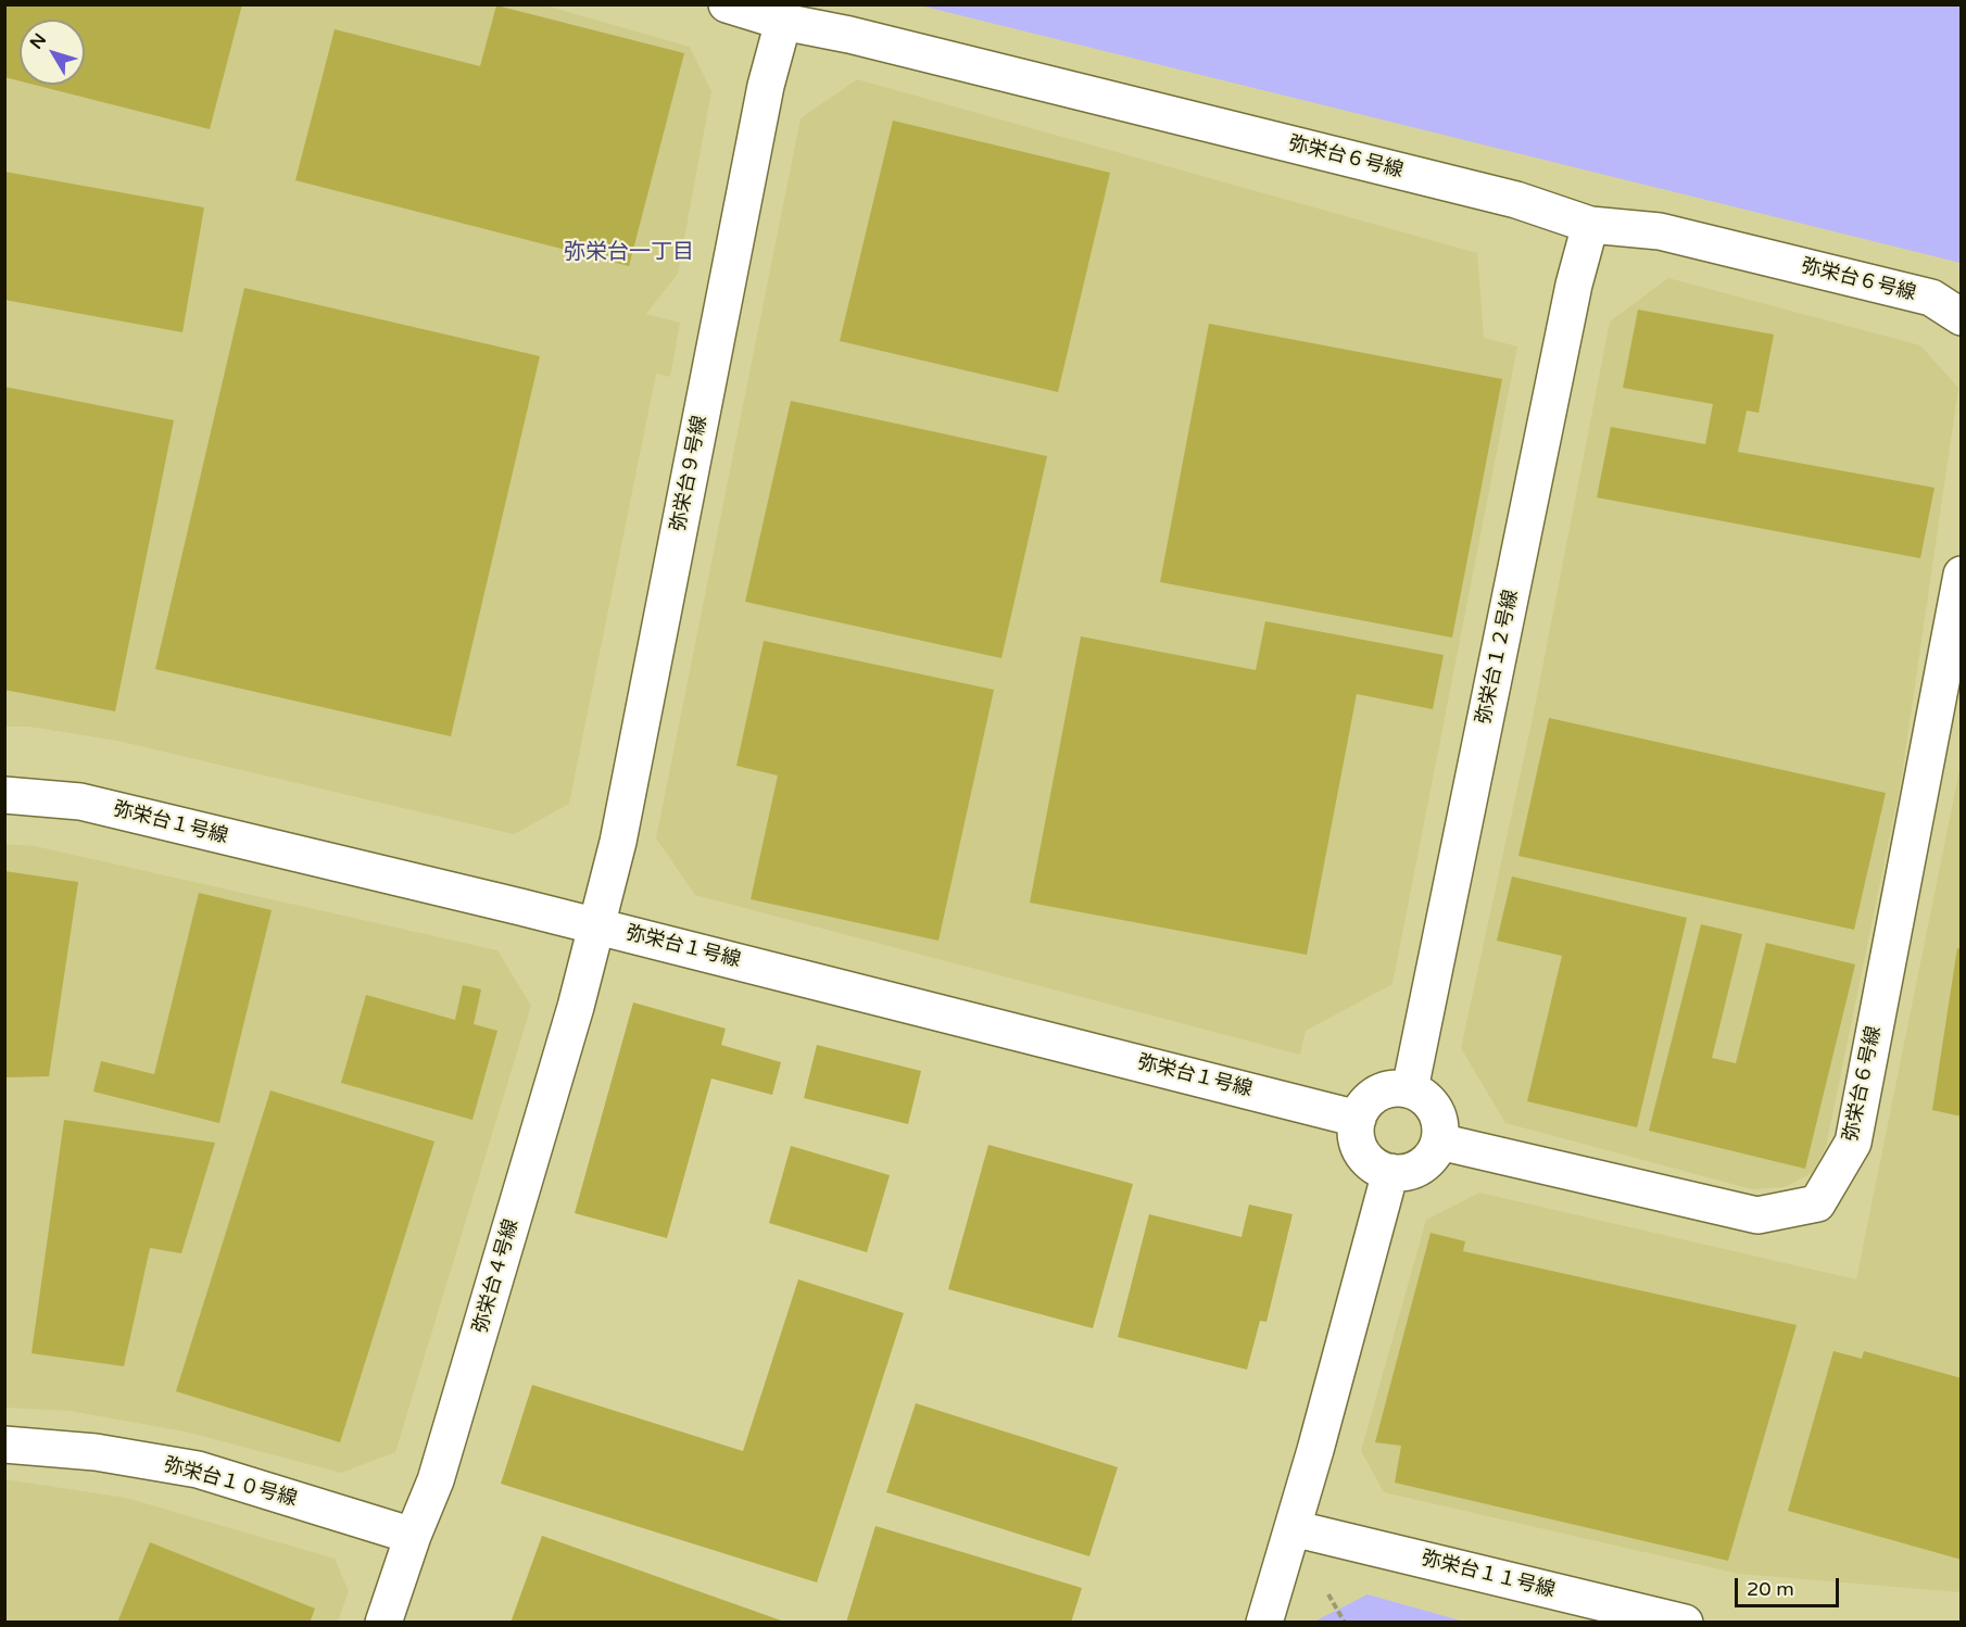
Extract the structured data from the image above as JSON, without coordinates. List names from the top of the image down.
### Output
{
  "streets": {
    "street": [
      "弥栄台６号線",
      "弥栄台９号線",
      "弥栄台１２号線",
      "弥栄台１号線",
      "弥栄台４号線",
      "弥栄台１０号線",
      "弥栄台１１号線"
    ]
  },
  "crossings": [
    ["弥栄台６号線", "弥栄台９号線"],
    ["弥栄台６号線", "弥栄台１２号線"],
    ["弥栄台６号線", "弥栄台１号線"],
    ["弥栄台９号線", "弥栄台１号線"],
    ["弥栄台９号線", "弥栄台４号線"],
    ["弥栄台１２号線", "弥栄台１号線"],
    ["弥栄台１号線", "弥栄台４号線"],
    ["弥栄台４号線", "弥栄台１０号線"]
  ],
  "districts": ["弥栄台一丁目"],
  "scale_bar": "20 m",
  "north": "top left"
}
